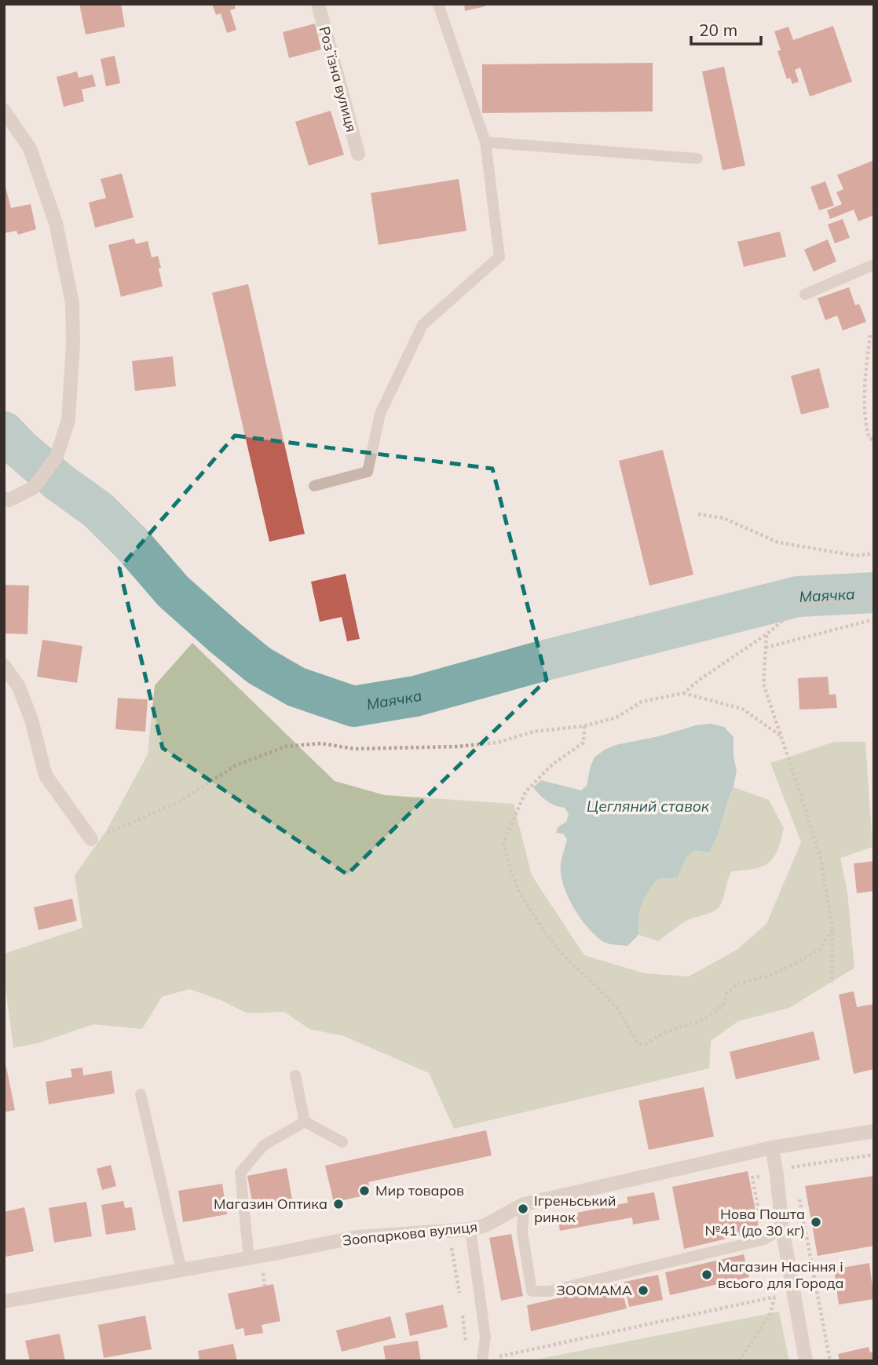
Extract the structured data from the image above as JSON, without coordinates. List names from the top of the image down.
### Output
{
  "streets": {
    "street": ["Розʼїзна вулиця", "Зоопаркова вулиця"]
  },
  "water": ["Маячка", "Цегляний ставок"],
  "places": [
    "Мир товаров",
    "Магазин Оптика",
    "Ігреньський ринок",
    "Нова Пошта №41 (до 30 кг)",
    "Магазин Насіння і всього для Города",
    "ЗООМАМА"
  ],
  "scale_bar": "20 m"
}
